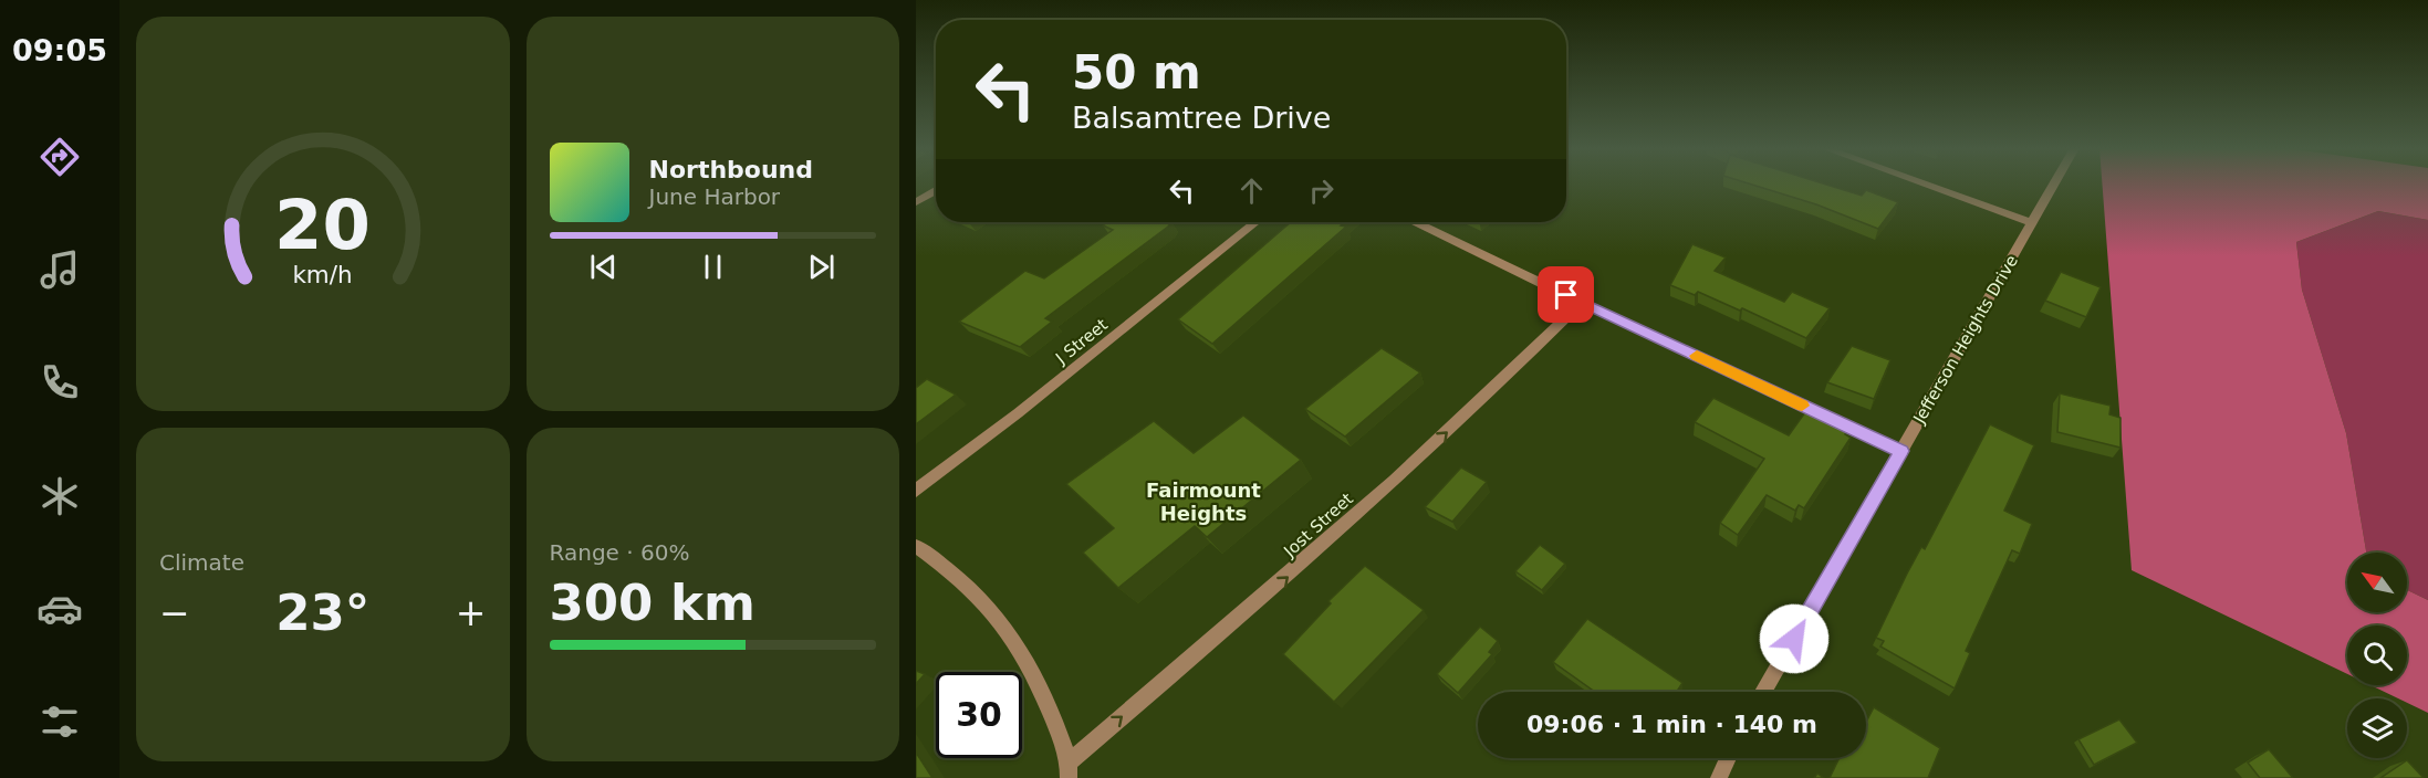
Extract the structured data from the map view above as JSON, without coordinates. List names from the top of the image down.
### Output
{
  "streets": {
    "street": ["Jefferson Heights Drive", "J Street", "Jost Street"]
  },
  "one_way": ["Jost Street"],
  "districts": ["Fairmount Heights"],
  "north": "top left",
  "page": {
    "tabs": "09:05",
    "turn": ["50 m", "Balsamtree Drive"],
    "song": ["Northbound", "June Harbor"],
    "tile": [
      "Climate",
      ["Range · 60%", "300 km"]
    ],
    "heat": ["−", "23°", "+"],
    "limit": "30",
    "trip": "09:06 · 1 min · 140 m",
    "gauge": ["20", "km/h"]
  }
}
